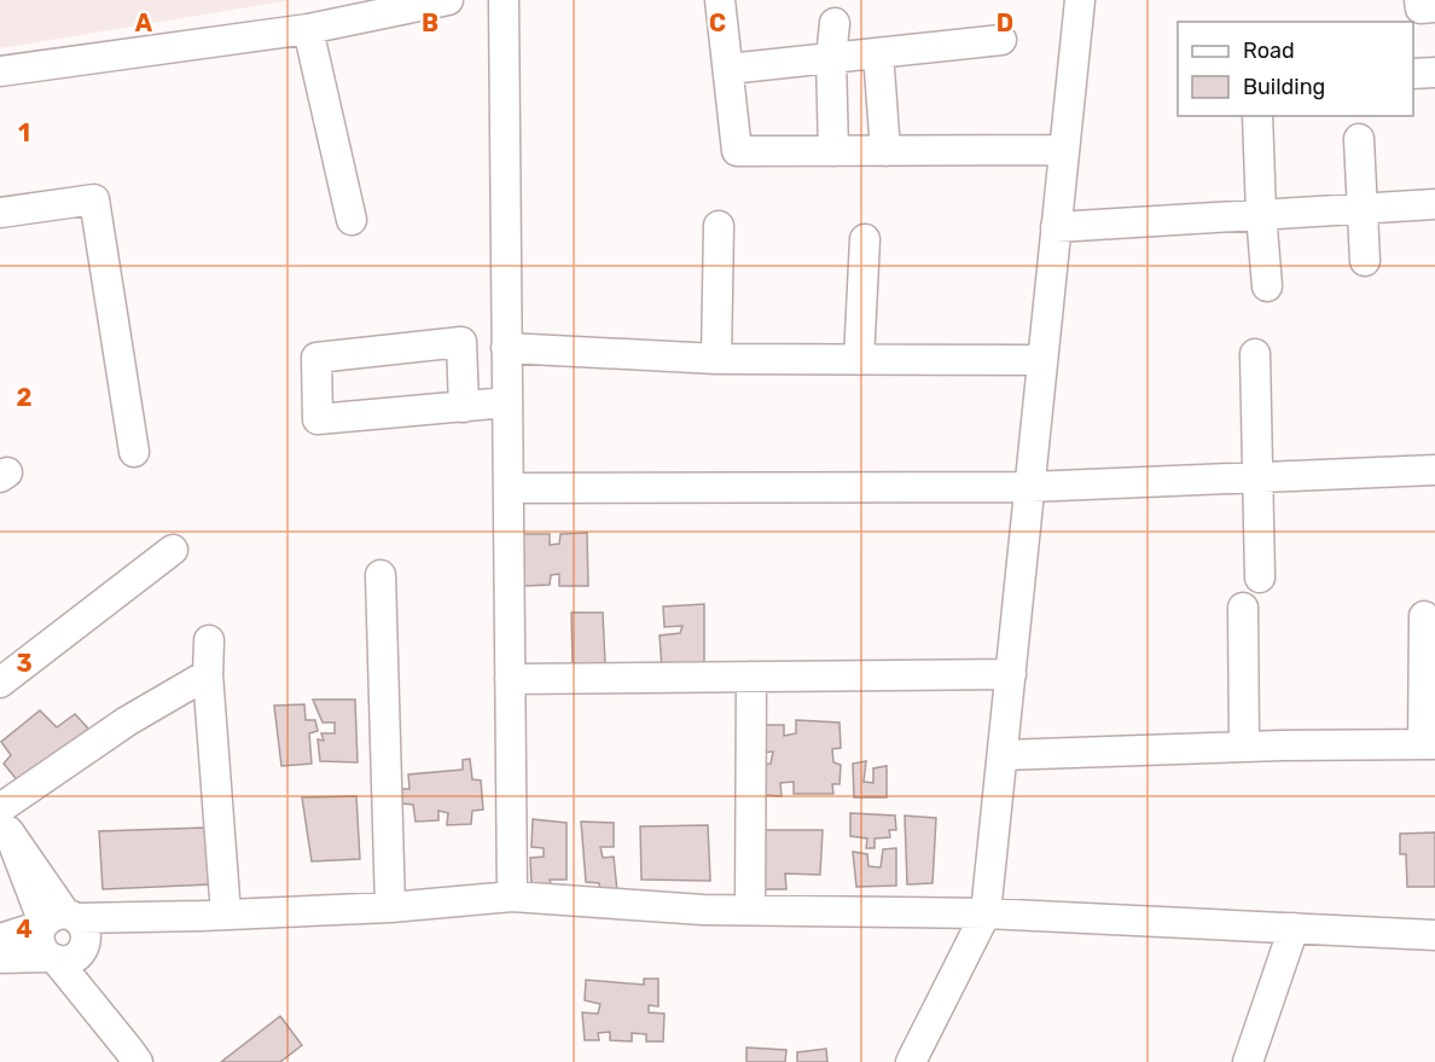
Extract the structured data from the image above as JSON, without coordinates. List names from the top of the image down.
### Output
{
  "legend": ["Road", "Building"],
  "grid": {
    "columns": [
      "A",
      "B",
      "C",
      "D"
    ],
    "rows": [
      "1",
      "2",
      "3",
      "4"
    ]
  }
}
